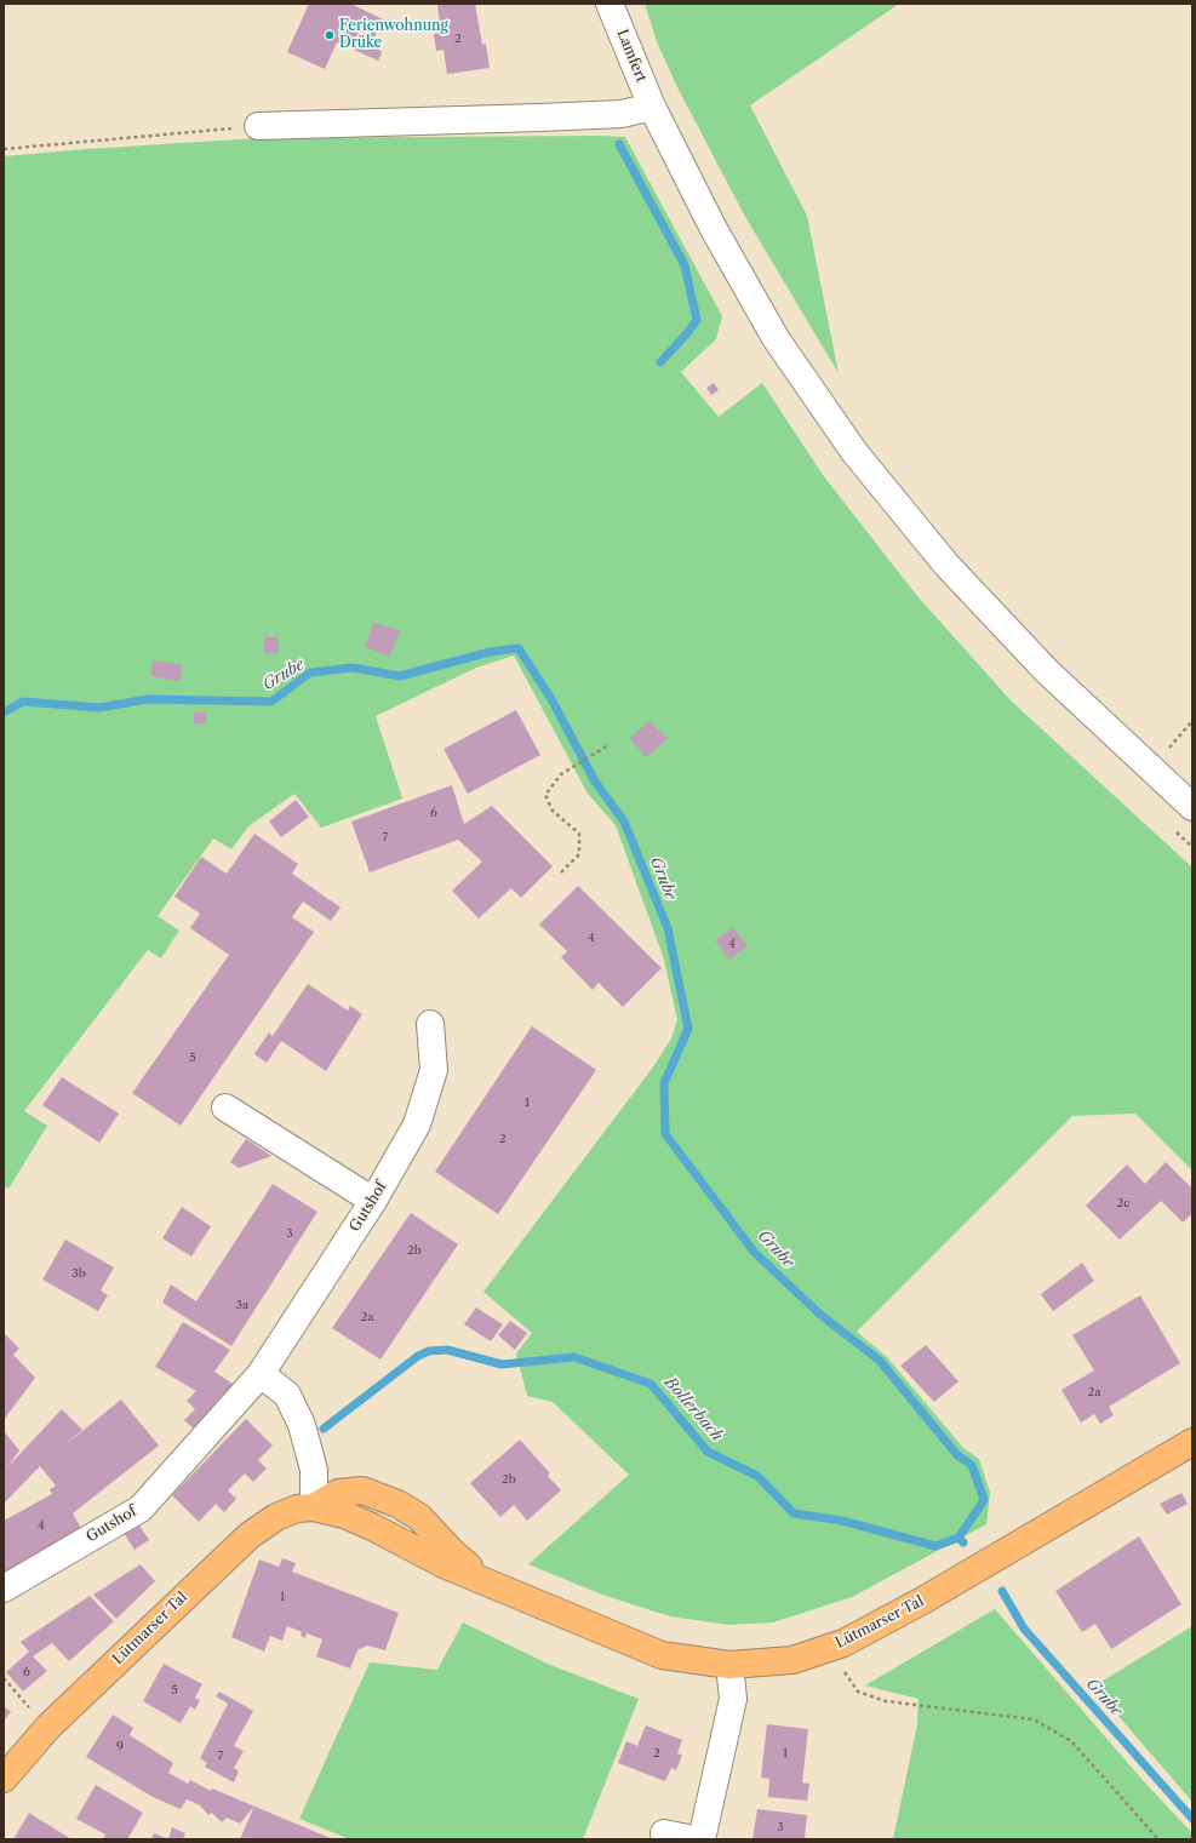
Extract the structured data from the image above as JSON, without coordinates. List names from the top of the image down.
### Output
{
  "streets": {
    "main road": ["Lütmarser Tal"],
    "street": ["Lamfert", "Gutshof"]
  },
  "water": ["Grube", "Bollerbach"],
  "places": ["Ferienwohnung Drüke"],
  "house_numbers": [
    "2",
    "6",
    "7",
    "4",
    "4",
    "5",
    "1",
    "2",
    "2c",
    "3",
    "2b",
    "3b",
    "3a",
    "2a",
    "2a",
    "2b",
    "4",
    "1",
    "6",
    "5",
    "9",
    "2",
    "1",
    "7",
    "3"
  ]
}
